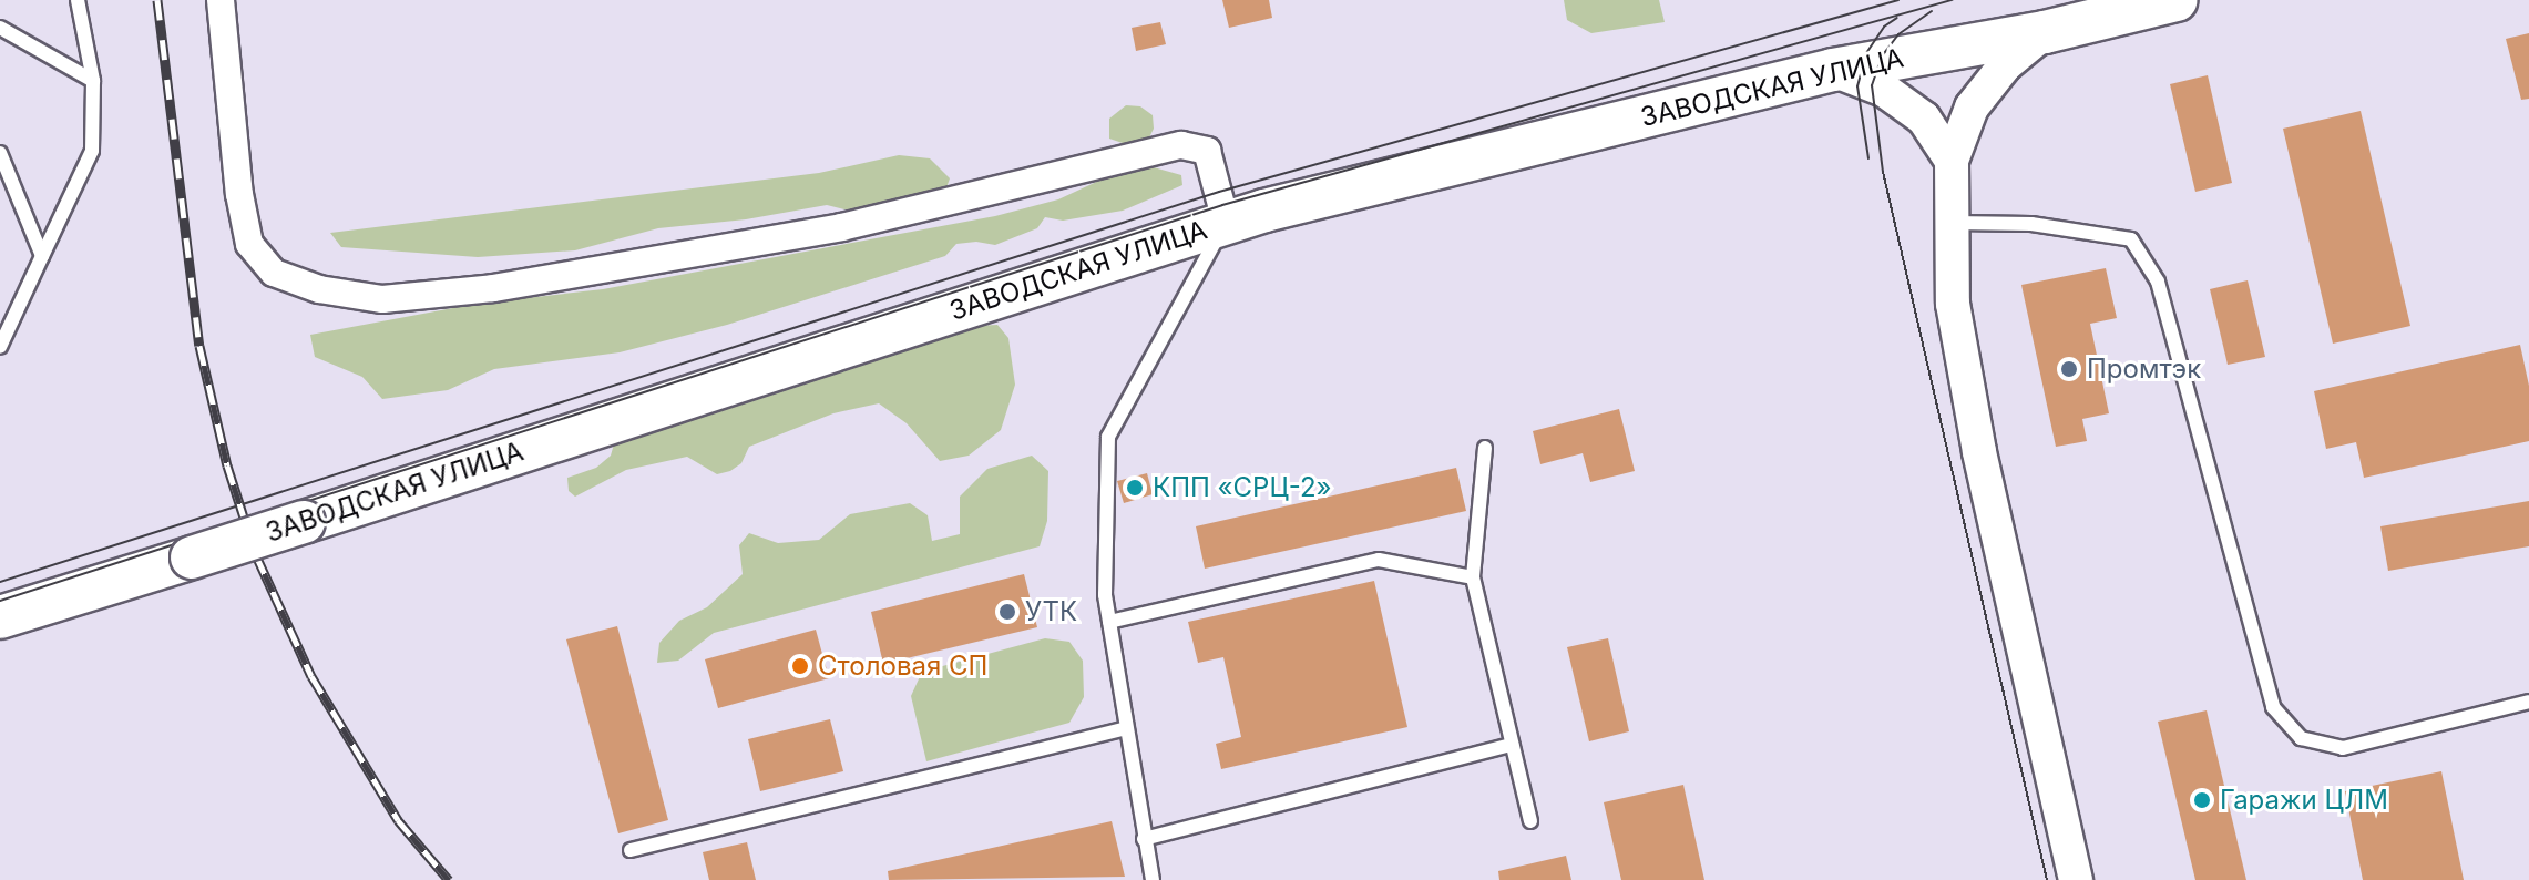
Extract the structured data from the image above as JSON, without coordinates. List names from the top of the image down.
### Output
{
  "streets": {
    "main road": ["ЗАВОДСКАЯ УЛИЦА"]
  },
  "places": [
    "Промтэк",
    "КПП «СРЦ-2»",
    "УТК",
    "Столовая СП",
    "Гаражи ЦЛМ"
  ]
}
